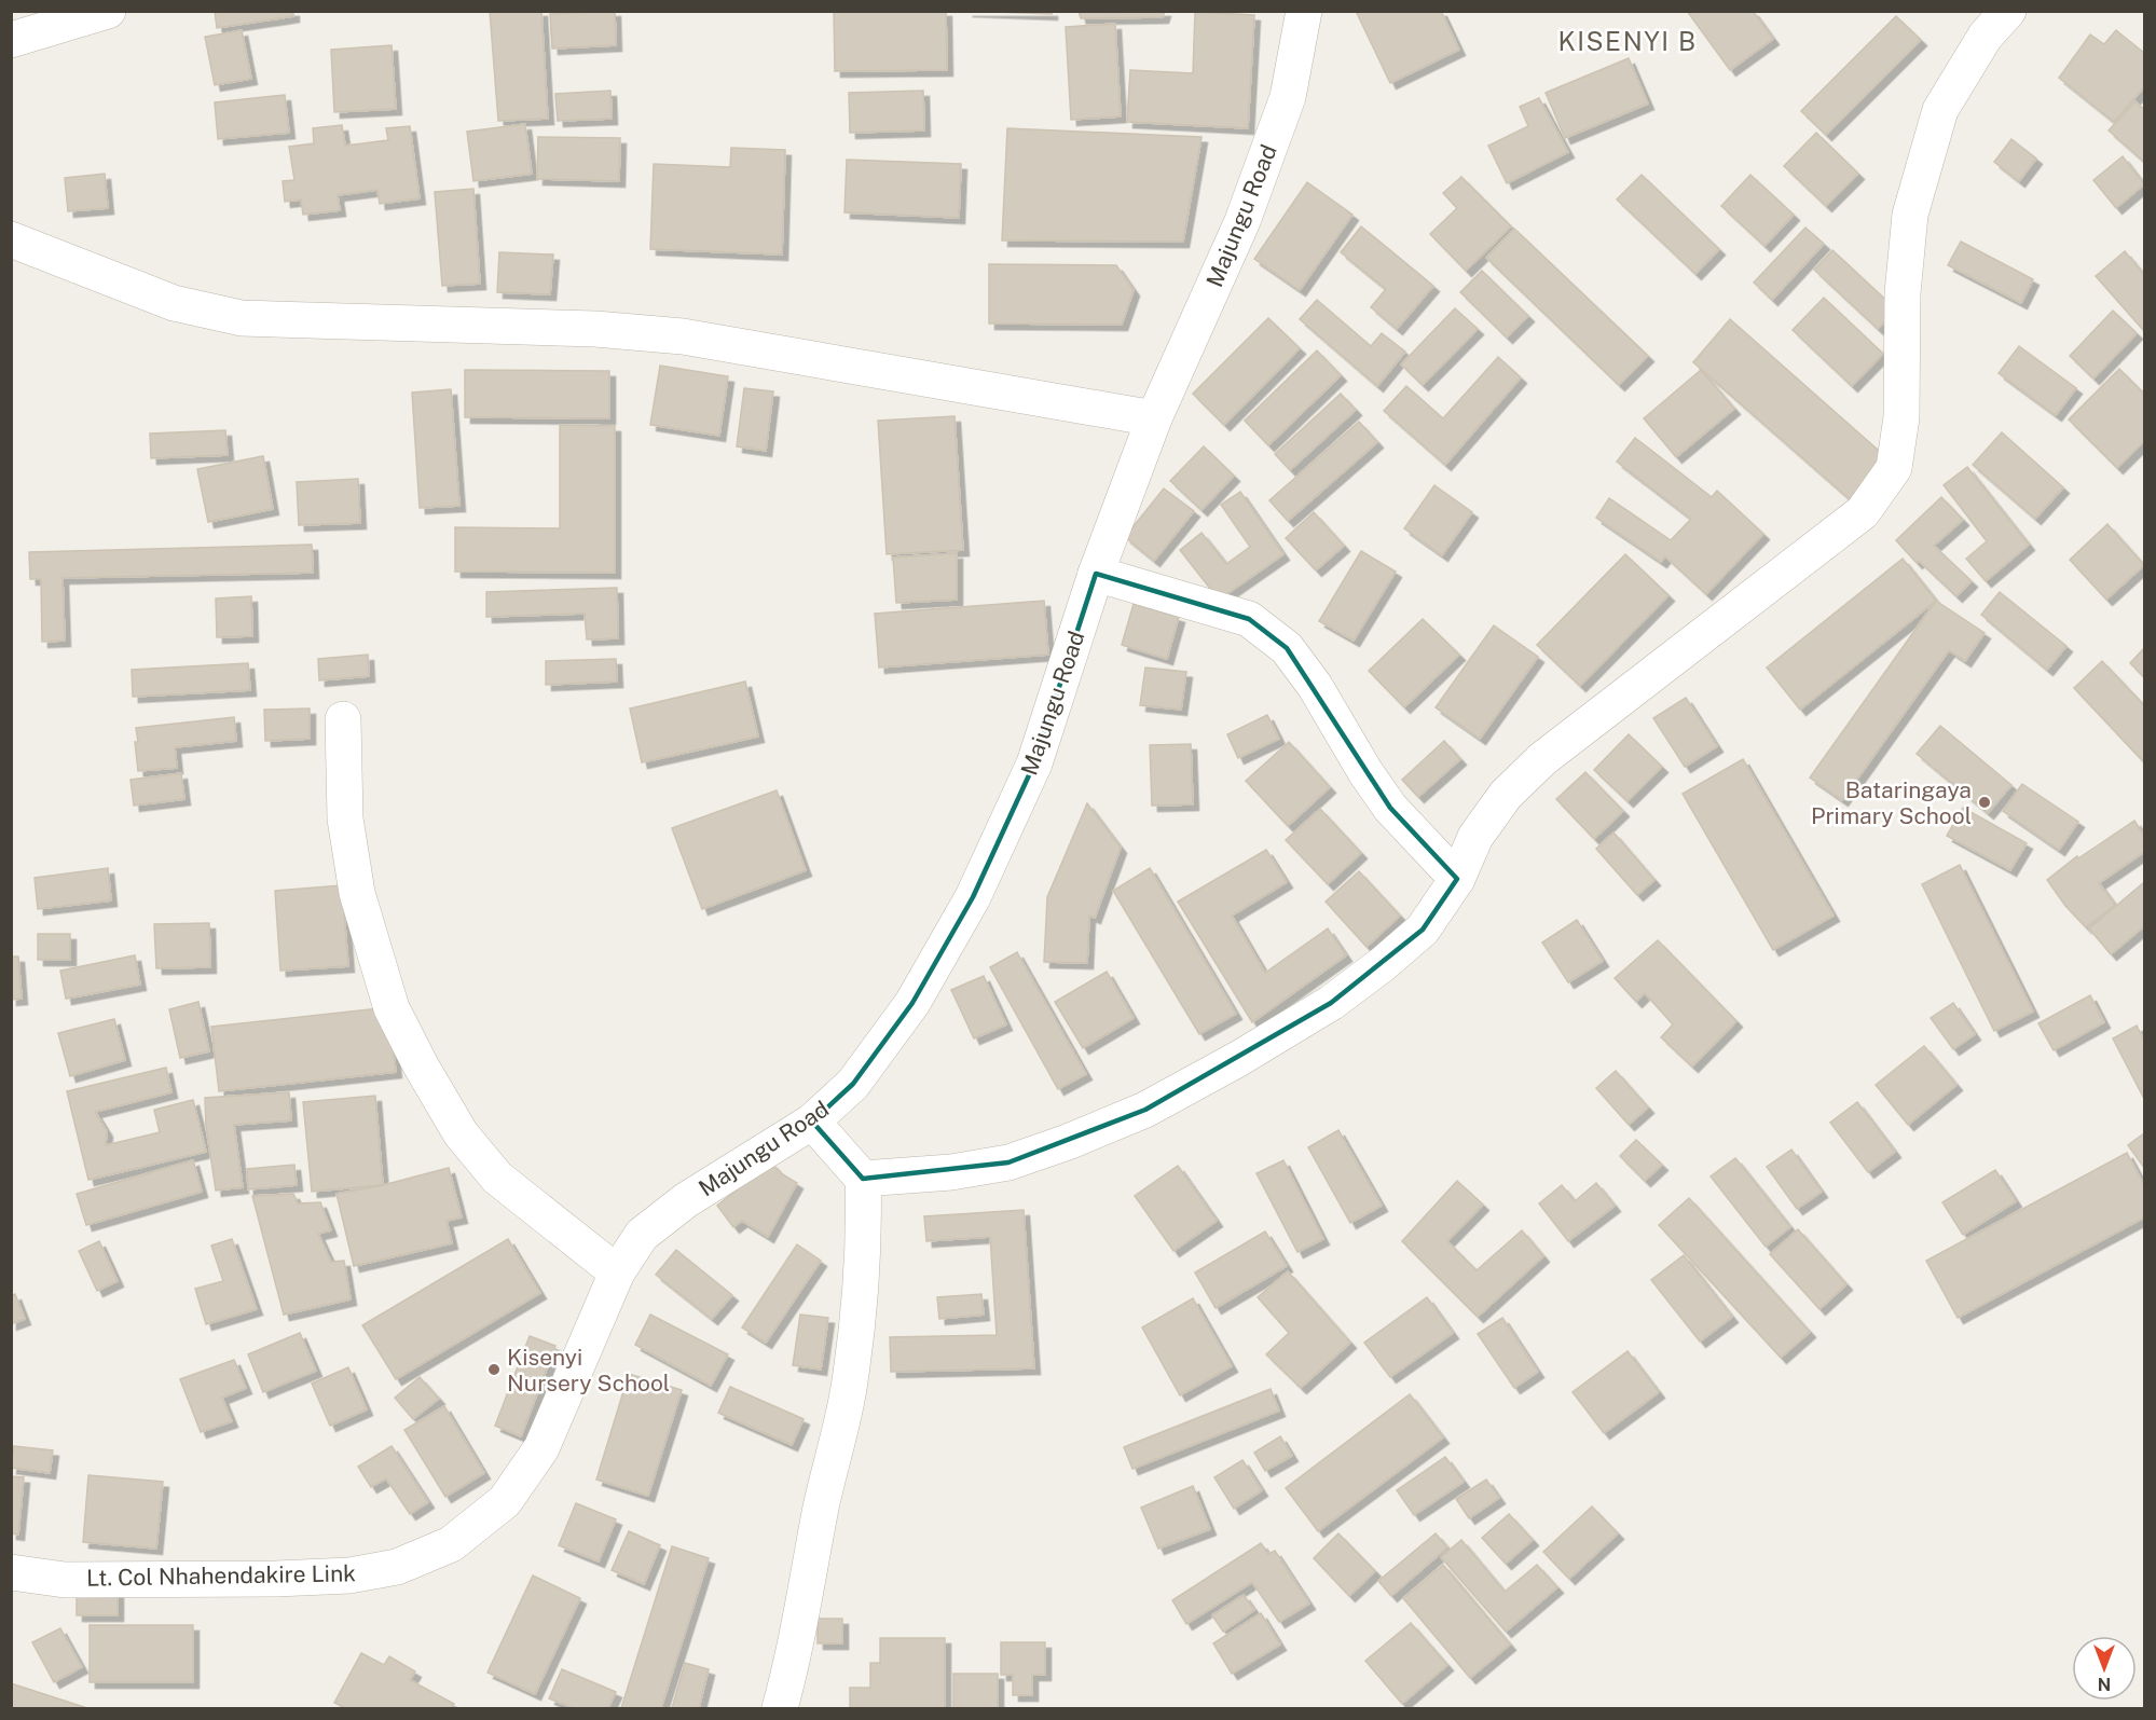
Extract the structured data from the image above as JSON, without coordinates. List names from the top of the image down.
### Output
{
  "streets": {
    "street": ["Majungu Road", "Lt. Col Nhahendakire Link"]
  },
  "crossings": [
    ["Majungu Road", "Lt. Col Nhahendakire Link"]
  ],
  "districts": ["KISENYI B"],
  "places": ["Bataringaya Primary School", "Kisenyi Nursery School"],
  "north": "bottom"
}
